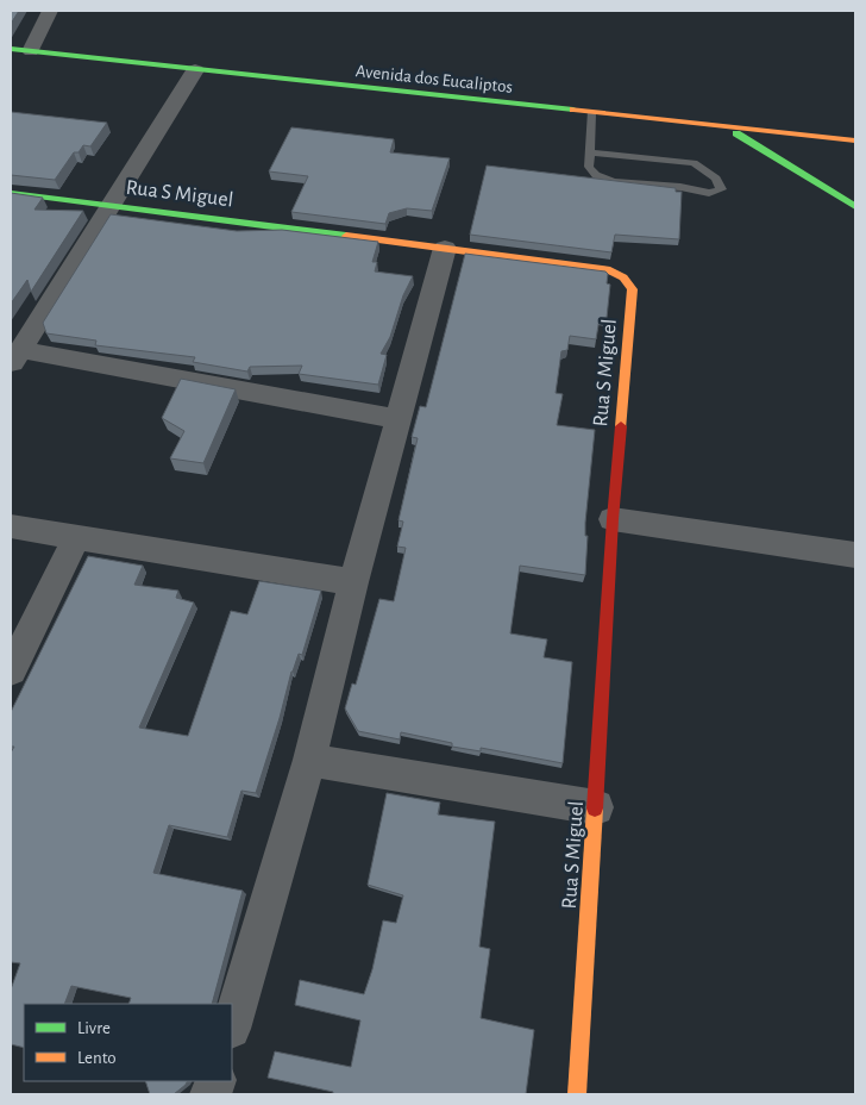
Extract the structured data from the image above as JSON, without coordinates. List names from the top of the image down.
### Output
{
  "streets": {
    "street": ["Avenida dos Eucaliptos", "Rua S Miguel"]
  },
  "legend": ["Livre", "Lento"]
}
